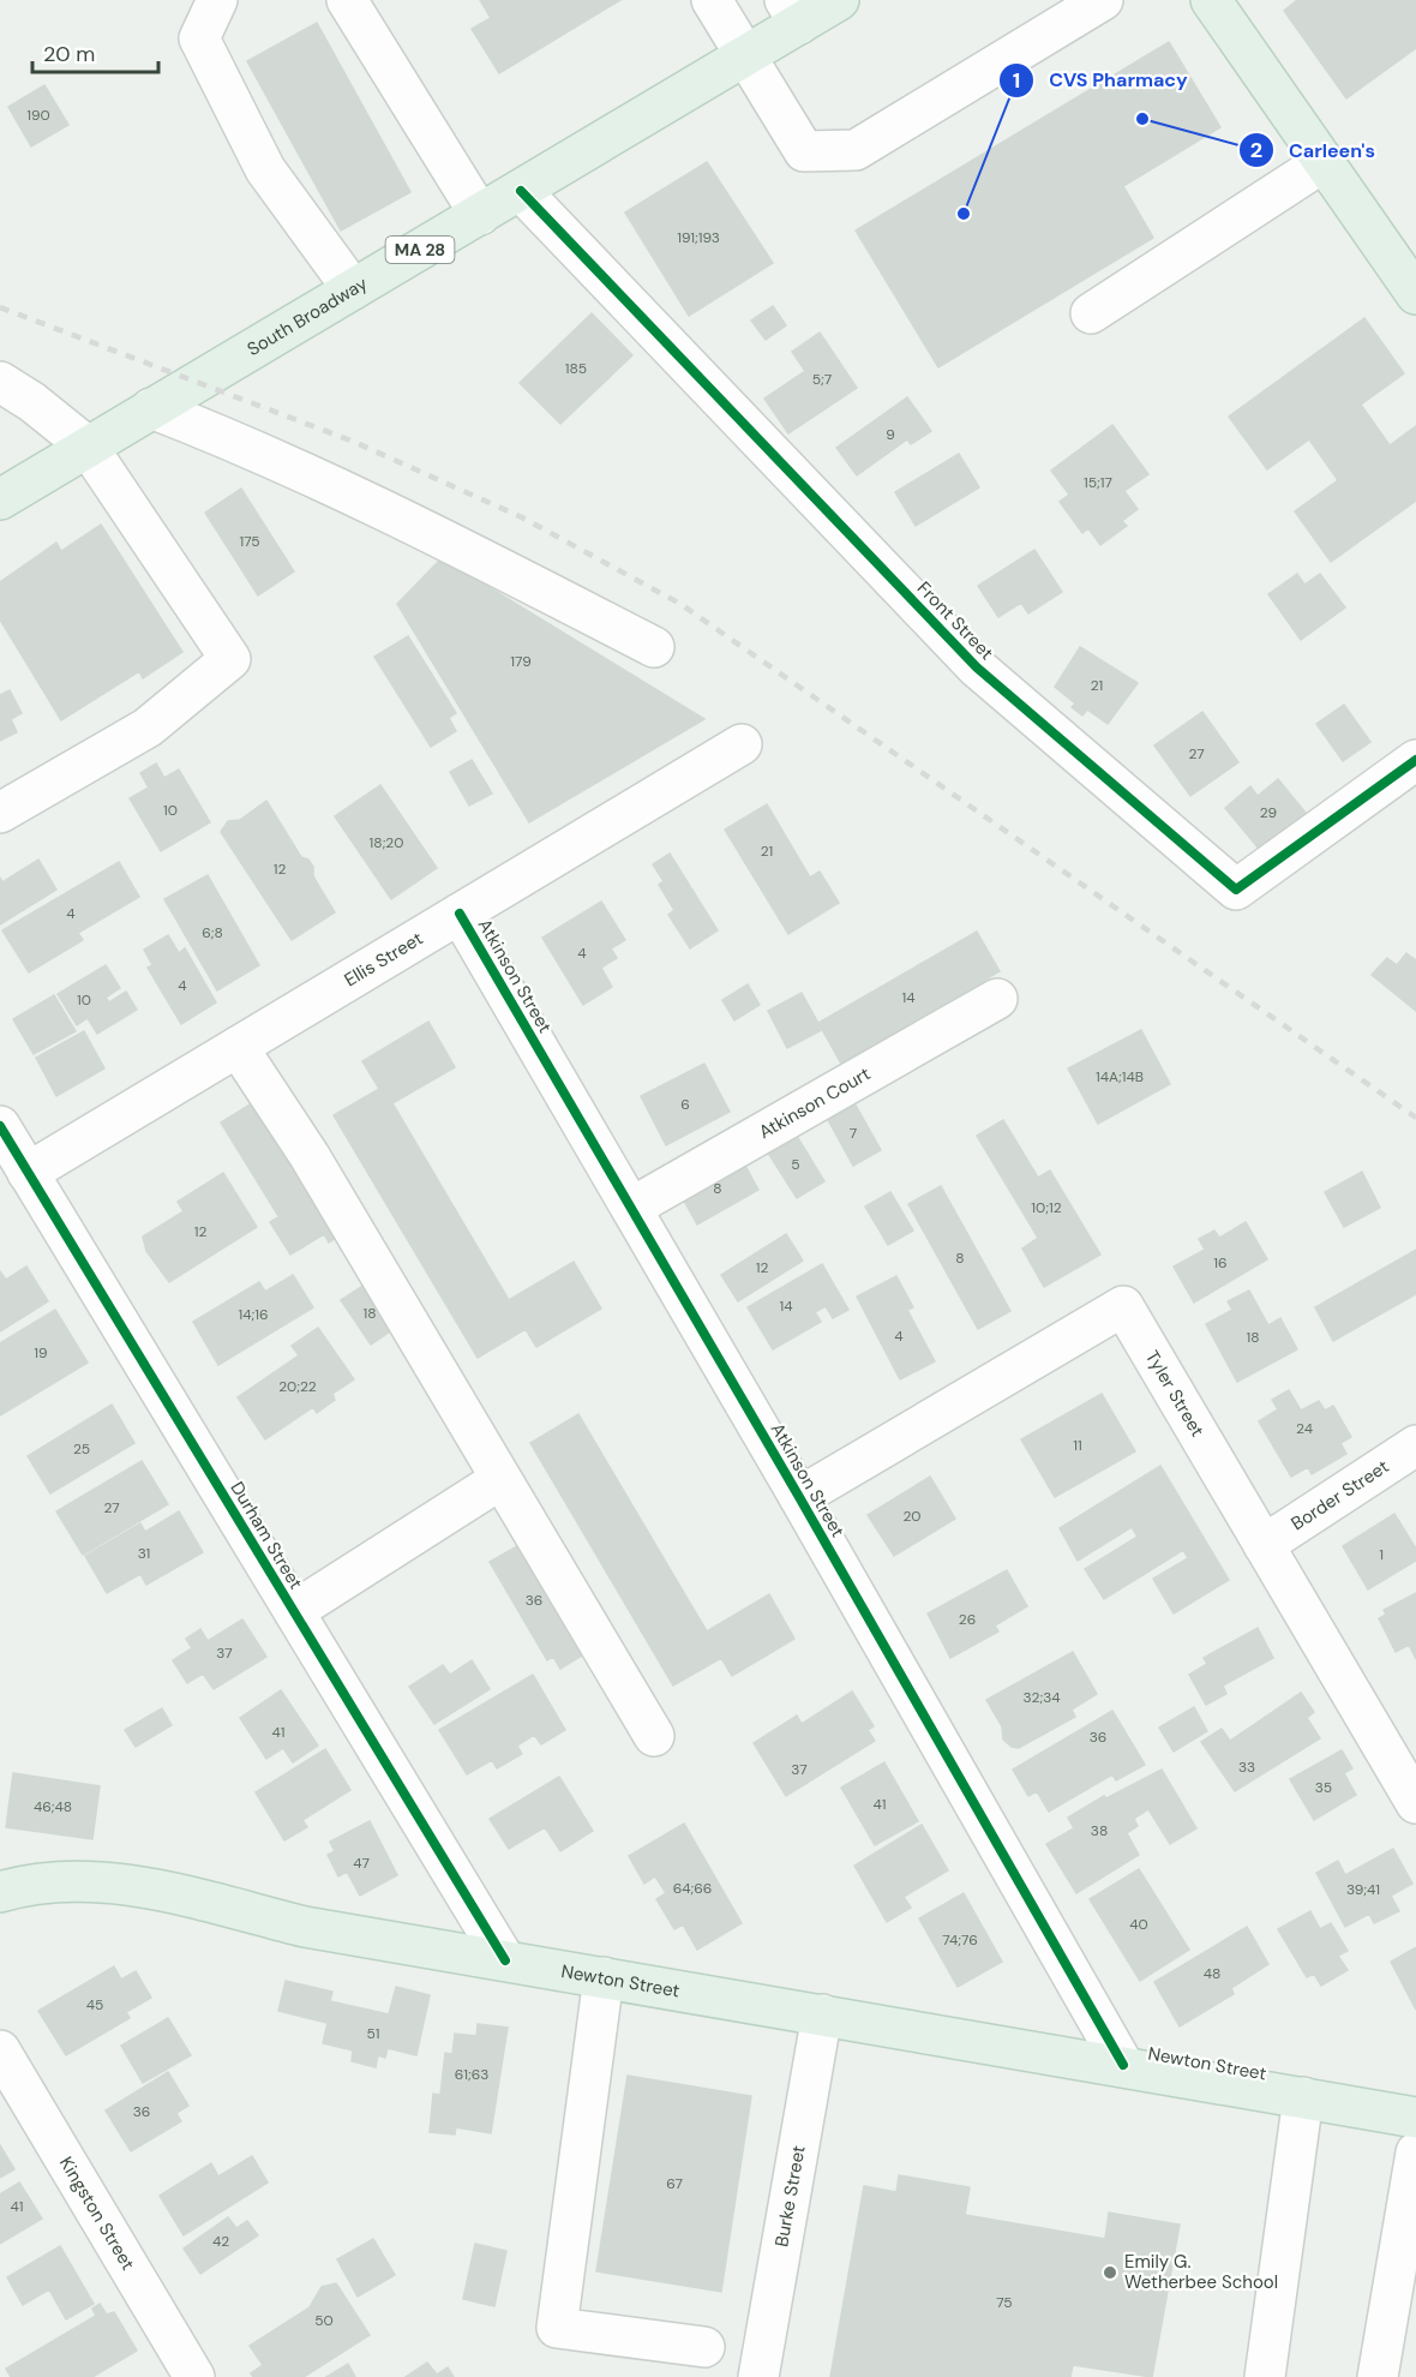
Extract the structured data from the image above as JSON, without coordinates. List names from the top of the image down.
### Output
{
  "streets": {
    "main road": ["MA 28", "South Broadway", "Newton Street"],
    "street": [
      "Front Street",
      "Ellis Street",
      "Atkinson Street",
      "Atkinson Court",
      "Tyler Street",
      "Border Street",
      "Durham Street",
      "Burke Street",
      "Kingston Street"
    ]
  },
  "crossings": [
    ["South Broadway", "Front Street"],
    ["Ellis Street", "Atkinson Street"],
    ["Ellis Street", "Durham Street"],
    ["Atkinson Street", "Atkinson Court"],
    ["Atkinson Street", "Tyler Street"],
    ["Atkinson Street", "Newton Street"],
    ["Tyler Street", "Border Street"],
    ["Durham Street", "Newton Street"],
    ["Newton Street", "Burke Street"]
  ],
  "places": ["Carleen's", "CVS Pharmacy", "Emily G. Wetherbee School"],
  "house_numbers": [
    "190",
    "191;193",
    "185",
    "5;7",
    "9",
    "15;17",
    "175",
    "179",
    "21",
    "27",
    "10",
    "29",
    "18;20",
    "21",
    "12",
    "4",
    "6;8",
    "4",
    "4",
    "14",
    "10",
    "14A;14B",
    "6",
    "7",
    "5",
    "8",
    "10;12",
    "12",
    "8",
    "16",
    "12",
    "14",
    "18",
    "14;16",
    "4",
    "18",
    "19",
    "20;22",
    "24",
    "11",
    "25",
    "27",
    "20",
    "31",
    "1",
    "36",
    "26",
    "37",
    "32;34",
    "41",
    "36",
    "33",
    "37",
    "35",
    "41",
    "46;48",
    "38",
    "47",
    "64;66",
    "39;41",
    "40",
    "74;76",
    "48",
    "45",
    "51",
    "61;63",
    "36",
    "67",
    "41",
    "42",
    "75",
    "50"
  ],
  "scale_bar": "20 m"
}
